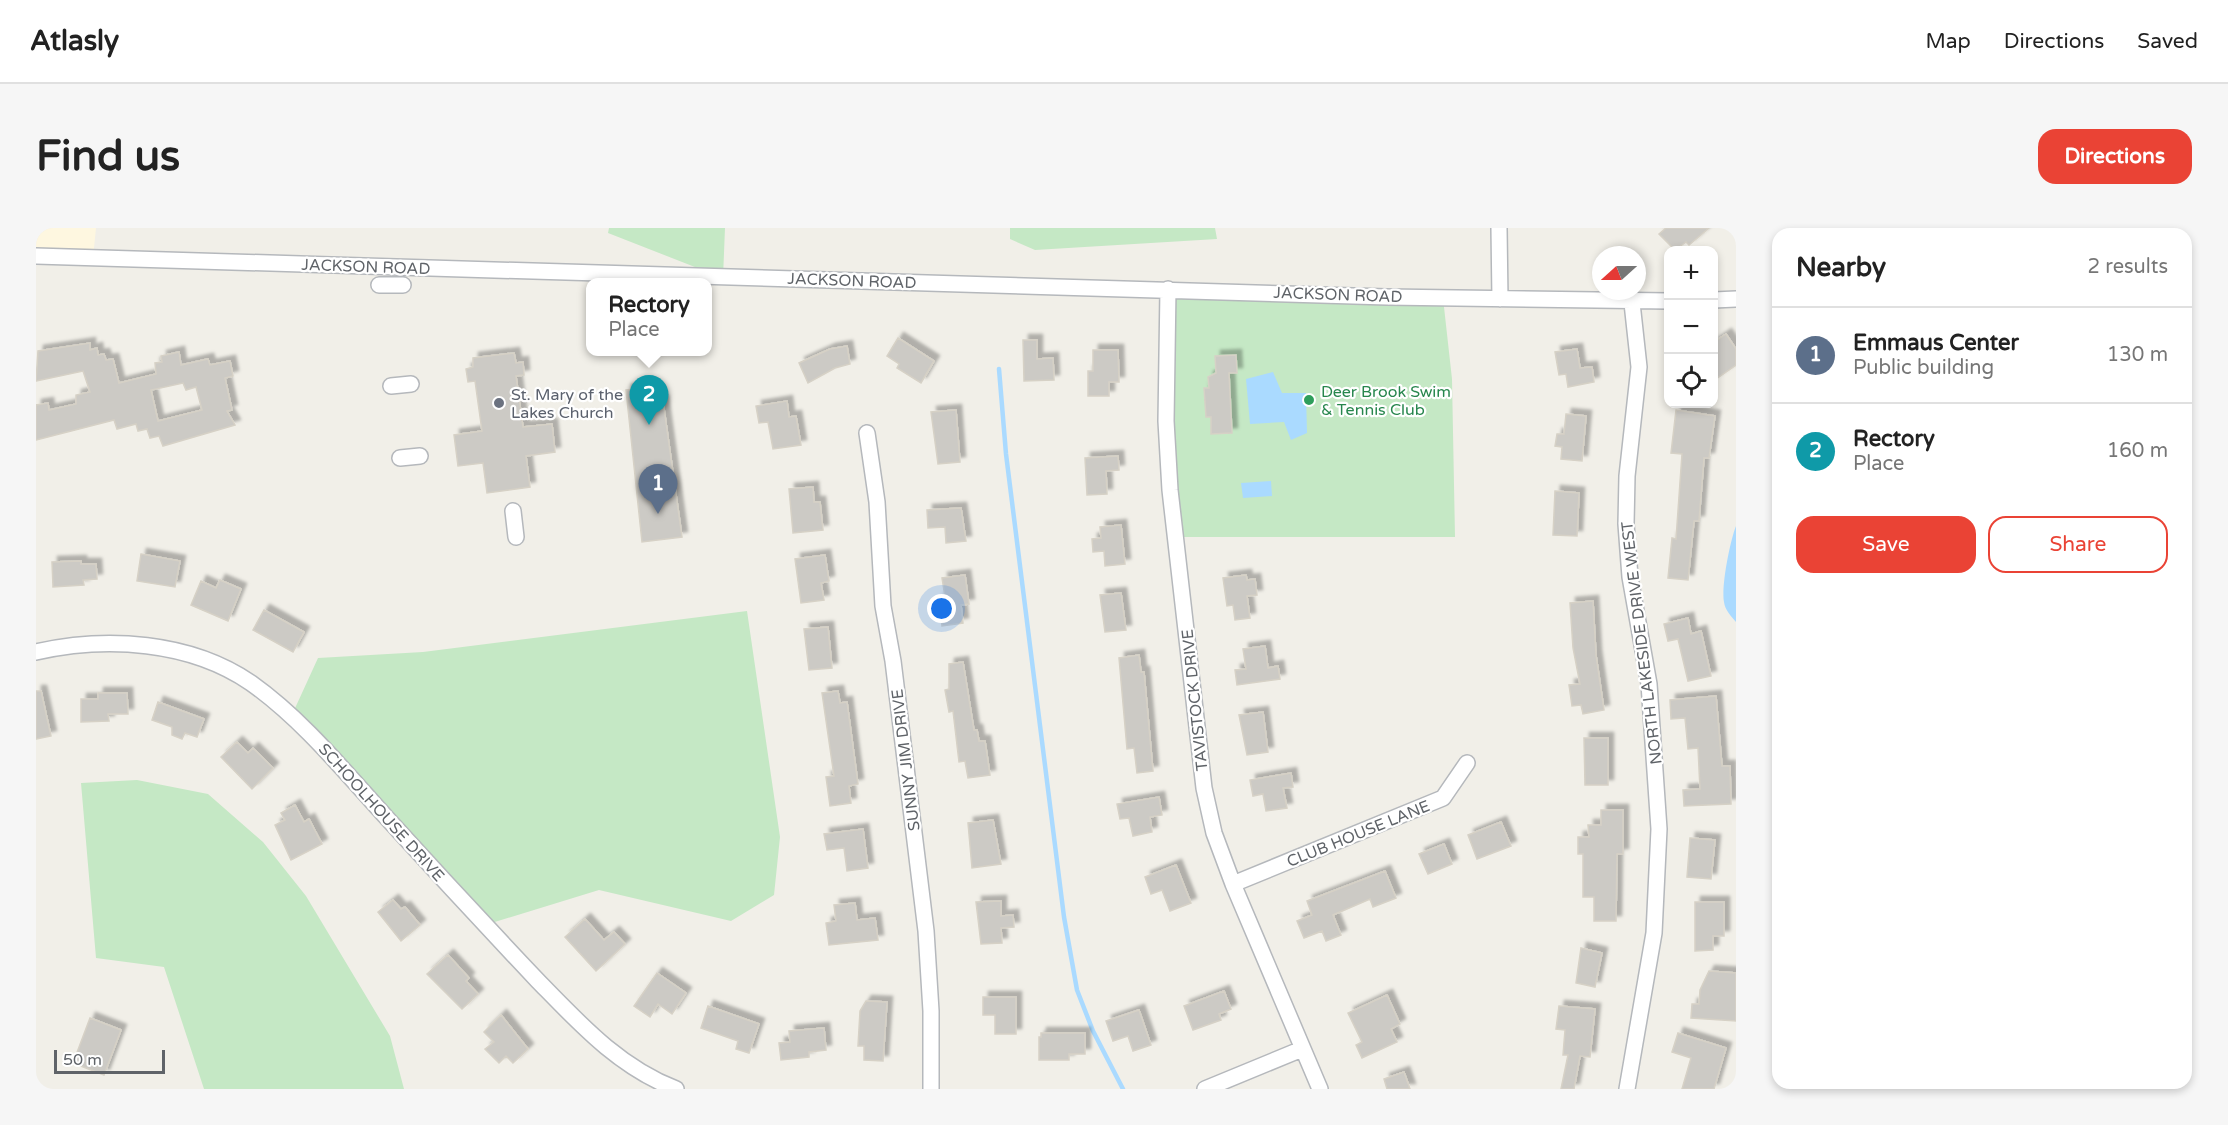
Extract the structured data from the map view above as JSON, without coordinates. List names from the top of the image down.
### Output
{
  "streets": {
    "street": [
      "JACKSON ROAD",
      "NORTH LAKESIDE DRIVE WEST",
      "TAVISTOCK DRIVE",
      "SUNNY JIM DRIVE",
      "SCHOOLHOUSE DRIVE",
      "CLUB HOUSE LANE"
    ]
  },
  "crossings": [
    ["JACKSON ROAD", "NORTH LAKESIDE DRIVE WEST"],
    ["JACKSON ROAD", "TAVISTOCK DRIVE"],
    ["TAVISTOCK DRIVE", "CLUB HOUSE LANE"]
  ],
  "places": ["Deer Brook Swim & Tennis Club", "St. Mary of the Lakes Church"],
  "scale_bar": "50 m",
  "north": "left",
  "page": {
    "header": "Atlasly",
    "nav": ["Map", "Directions", "Saved"],
    "buttons": [
      "Directions",
      ["Save", "Share"]
    ],
    "title": "Find us",
    "heading": ["Nearby", "2 results"],
    "map_buttons": ["+", "−"],
    "popup": ["Rectory", "Place"],
    "list": [
      {
        "mark": "1",
        "name": "Emmaus Center",
        "note": "Public building",
        "value": "130 m"
      },
      {
        "mark": "2",
        "name": "Rectory",
        "note": "Place",
        "value": "160 m"
      }
    ],
    "pins": ["2", "1"],
    "scale": "50 m"
  }
}
